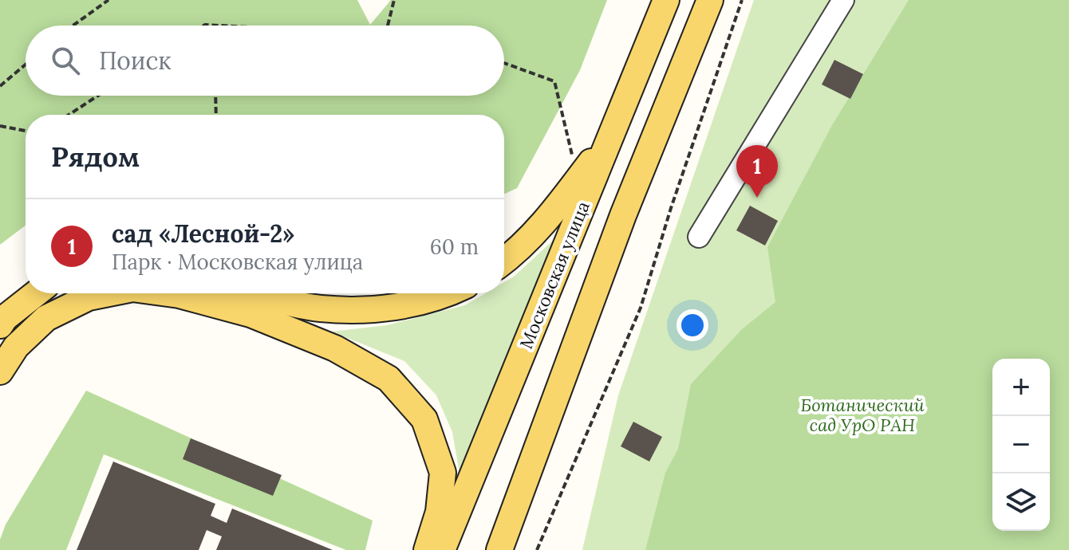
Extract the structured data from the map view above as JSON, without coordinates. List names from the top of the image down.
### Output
{
  "streets": {
    "main road": ["Московская улица"]
  },
  "parks": ["Ботанический сад УрО РАН"],
  "page": {
    "search": "Поиск",
    "heading": "Рядом",
    "pins": "1",
    "list": [
      {
        "mark": "1",
        "name": "сад «Лесной-2»",
        "note": "Парк · Московская улица",
        "value": "60 m"
      }
    ],
    "map_buttons": ["+", "−"]
  }
}
